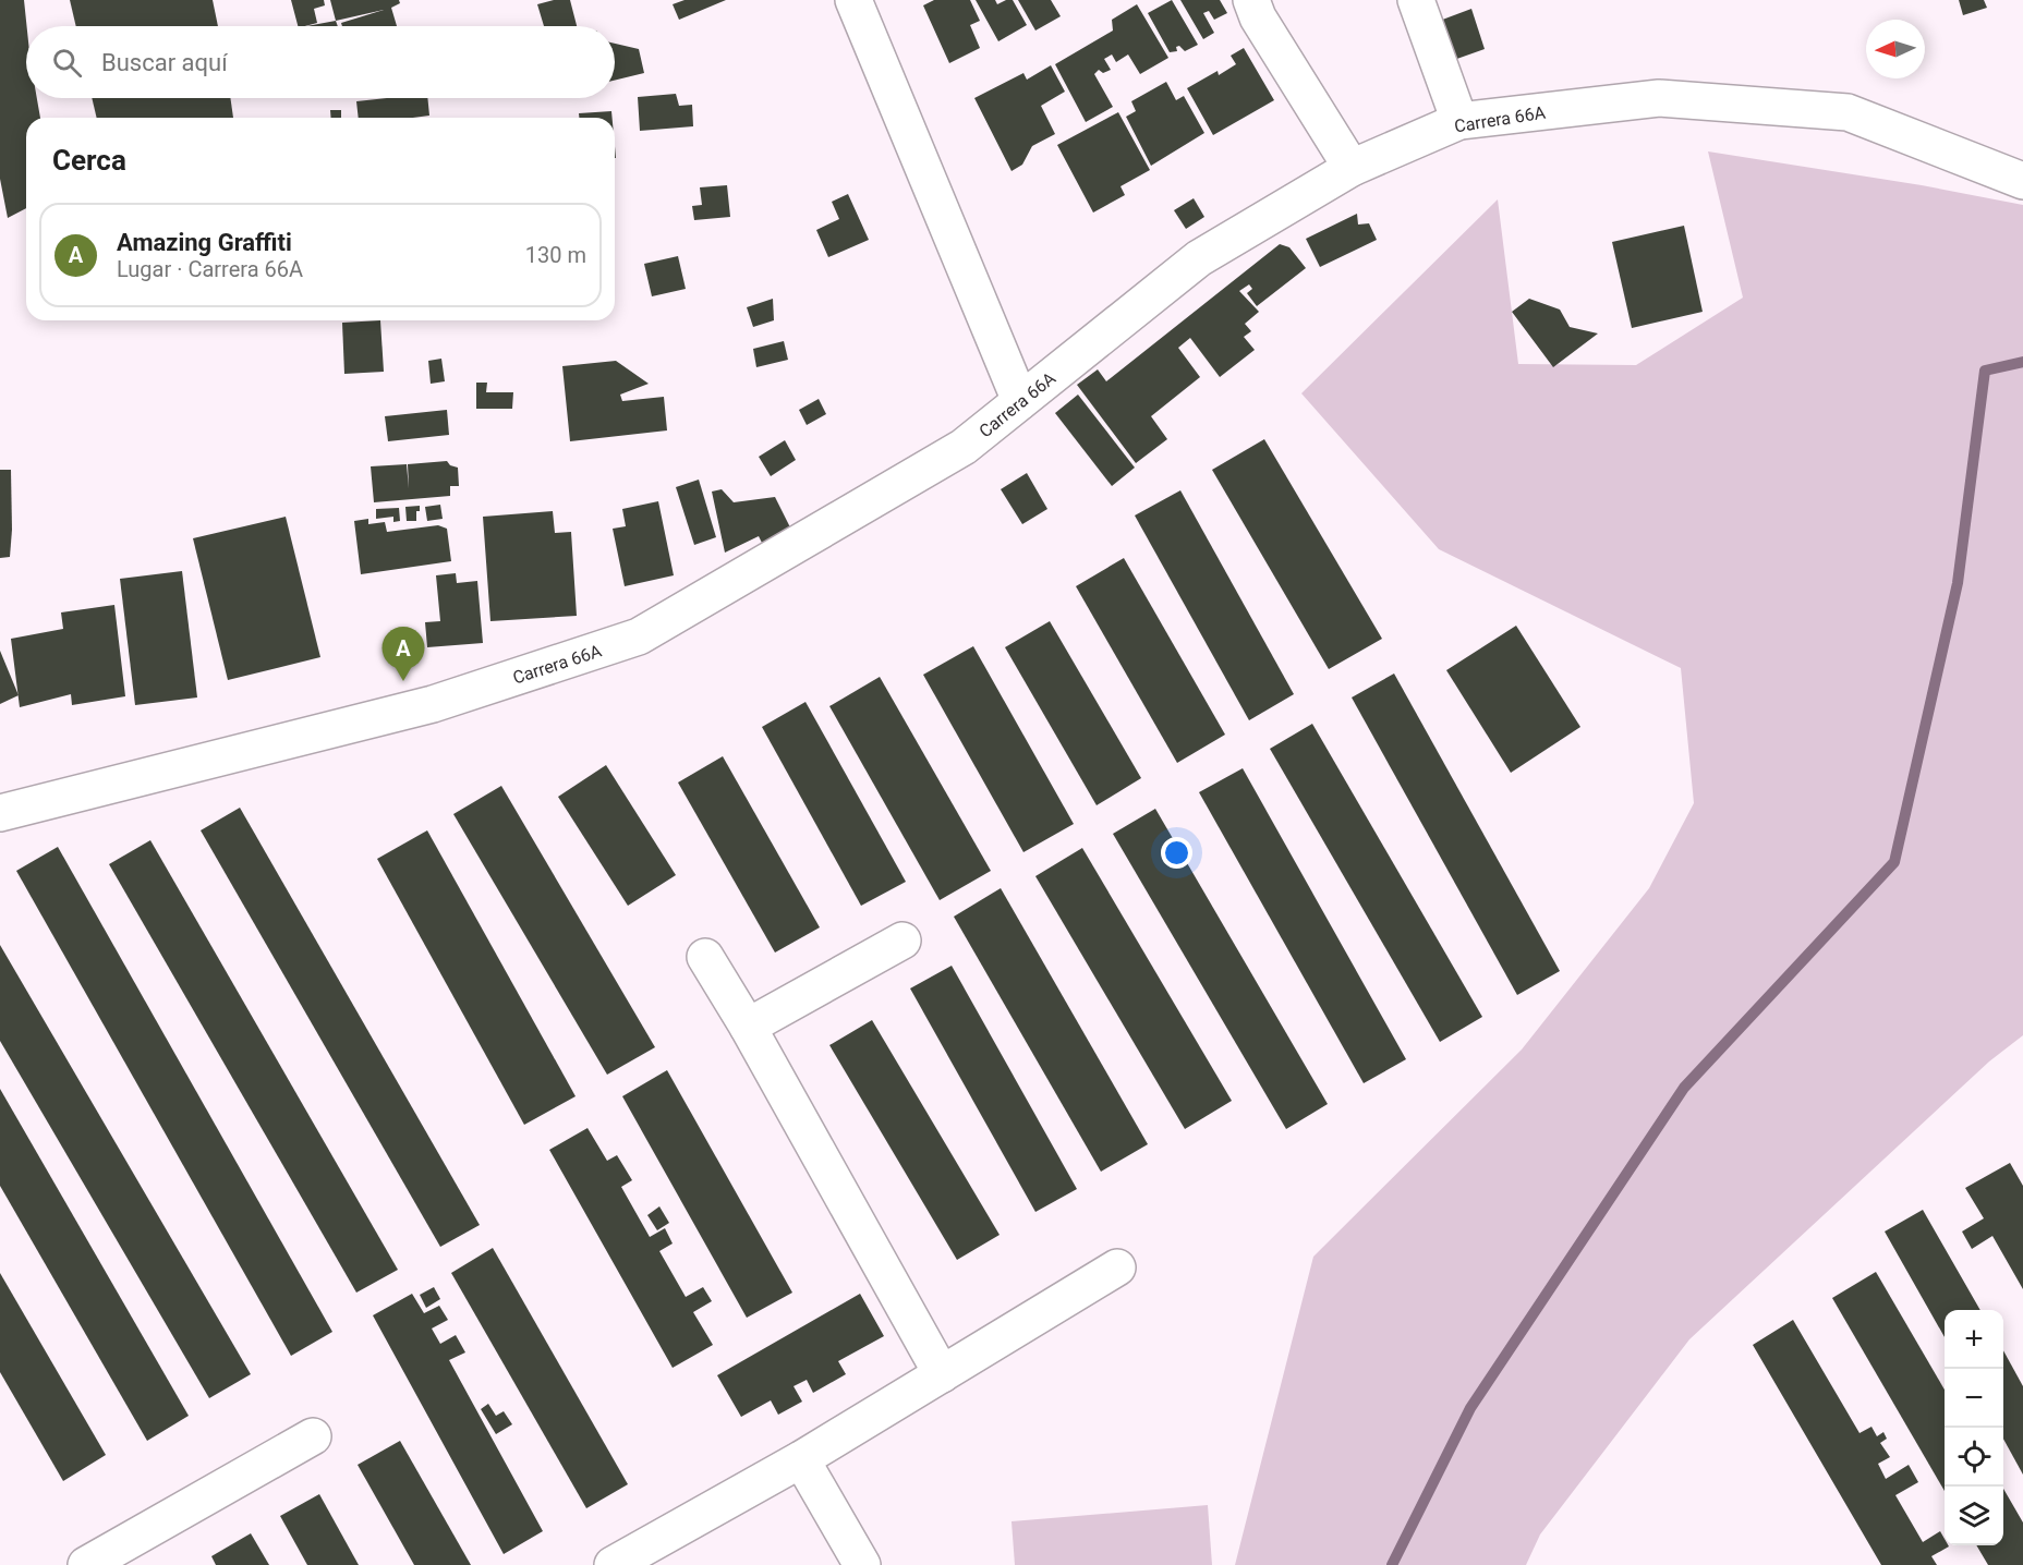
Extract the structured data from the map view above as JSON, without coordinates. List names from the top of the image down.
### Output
{
  "streets": {
    "street": ["Carrera 66A"]
  },
  "north": "left",
  "page": {
    "search": "Buscar aquí",
    "heading": "Cerca",
    "list": [
      {
        "mark": "A",
        "name": "Amazing Graffiti",
        "note": "Lugar · Carrera 66A",
        "value": "130 m"
      }
    ],
    "pins": "A",
    "map_buttons": ["+", "−"]
  }
}
